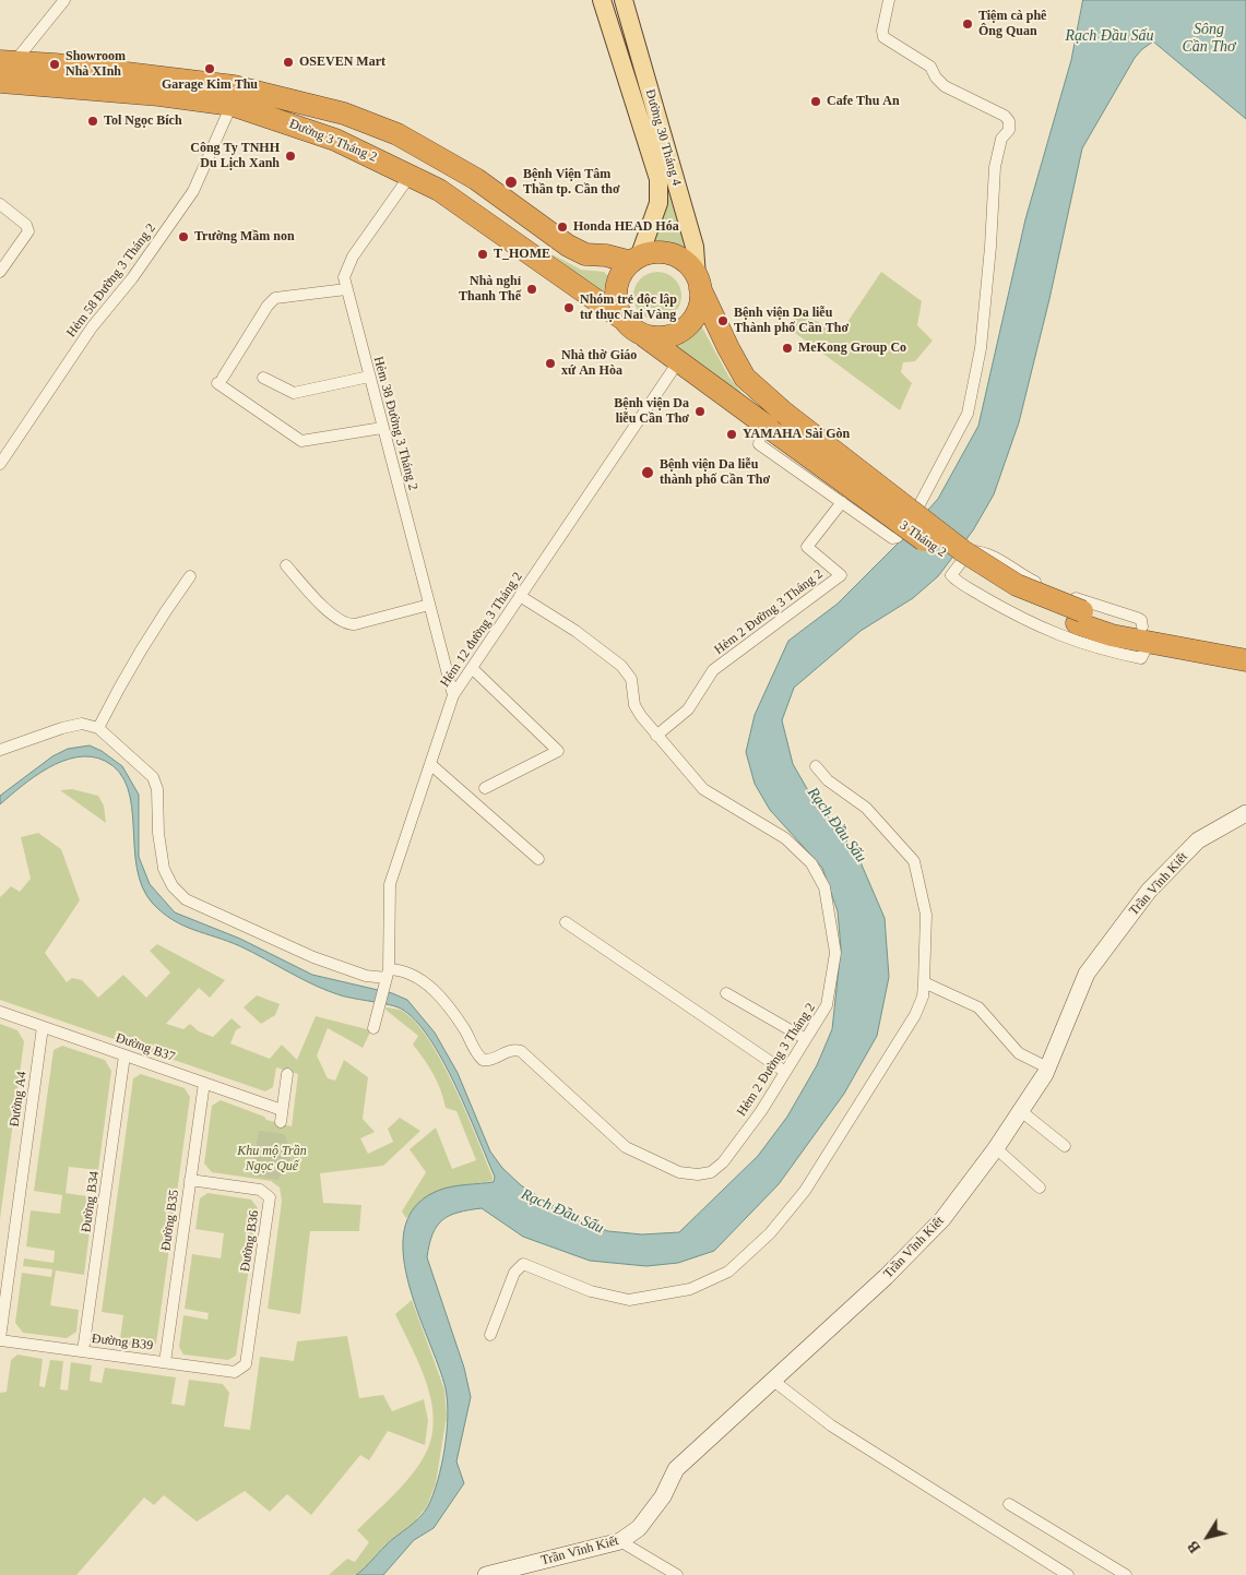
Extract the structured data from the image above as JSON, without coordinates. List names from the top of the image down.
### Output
{
  "streets": {
    "highway": ["Đường 3 Tháng 2", "3 Tháng 2"],
    "main road": ["Đường 30 Tháng 4"],
    "street": [
      "Hẻm 58 Đường 3 Tháng 2",
      "Hẻm 38 Đường 3 Tháng 2",
      "Hẻm 2 Đường 3 Tháng 2",
      "Hẻm 12 đường 3 Tháng 2",
      "Trần Vĩnh Kiết",
      "Đường B37",
      "Đường A4",
      "Đường B34",
      "Đường B35",
      "Đường B36",
      "Đường B39"
    ]
  },
  "crossings": [
    ["Đường 30 Tháng 4", "Đường 3 Tháng 2"],
    ["Đường 30 Tháng 4", "3 Tháng 2"],
    ["Đường 3 Tháng 2", "Hẻm 58 Đường 3 Tháng 2"],
    ["Đường 3 Tháng 2", "Hẻm 38 Đường 3 Tháng 2"],
    ["Đường 3 Tháng 2", "3 Tháng 2"],
    ["Hẻm 38 Đường 3 Tháng 2", "Hẻm 12 đường 3 Tháng 2"],
    ["3 Tháng 2", "Hẻm 12 đường 3 Tháng 2"],
    ["Hẻm 2 Đường 3 Tháng 2", "Hẻm 12 đường 3 Tháng 2"],
    ["Đường B37", "Đường A4"],
    ["Đường B37", "Đường B34"],
    ["Đường B37", "Đường B35"],
    ["Đường A4", "Đường B39"],
    ["Đường B34", "Đường B39"],
    ["Đường B35", "Đường B36"],
    ["Đường B35", "Đường B39"],
    ["Đường B36", "Đường B39"]
  ],
  "water": ["Sông Cần Thơ", "Rạch Đầu Sấu"],
  "parks": ["Khu mộ Trần Ngọc Quế"],
  "places": [
    "Tiệm cà phê Ông Quan",
    "OSEVEN Mart",
    "Showroom Nhà XInh",
    "Garage Kim Thu",
    "Cafe Thu An",
    "Tol Ngọc Bích",
    "Công Ty TNHH Du Lịch Xanh",
    "Bệnh Viện Tâm Thần tp. Cần thơ",
    "Honda HEAD Hóa",
    "Trường Mầm non",
    "T_HOME",
    "Nhà nghỉ Thanh Thế",
    "Nhóm trẻ độc lập tư thục Nai Vàng",
    "Bệnh viện Da liễu Thành phố Cần Thơ",
    "MeKong Group Co",
    "Nhà thờ Giáo xứ An Hòa",
    "Bệnh viện Da liễu Cần Thơ",
    "YAMAHA Sài Gòn",
    "Bệnh viện Da liễu thành phố Cần Thơ"
  ],
  "north": "bottom left"
}
